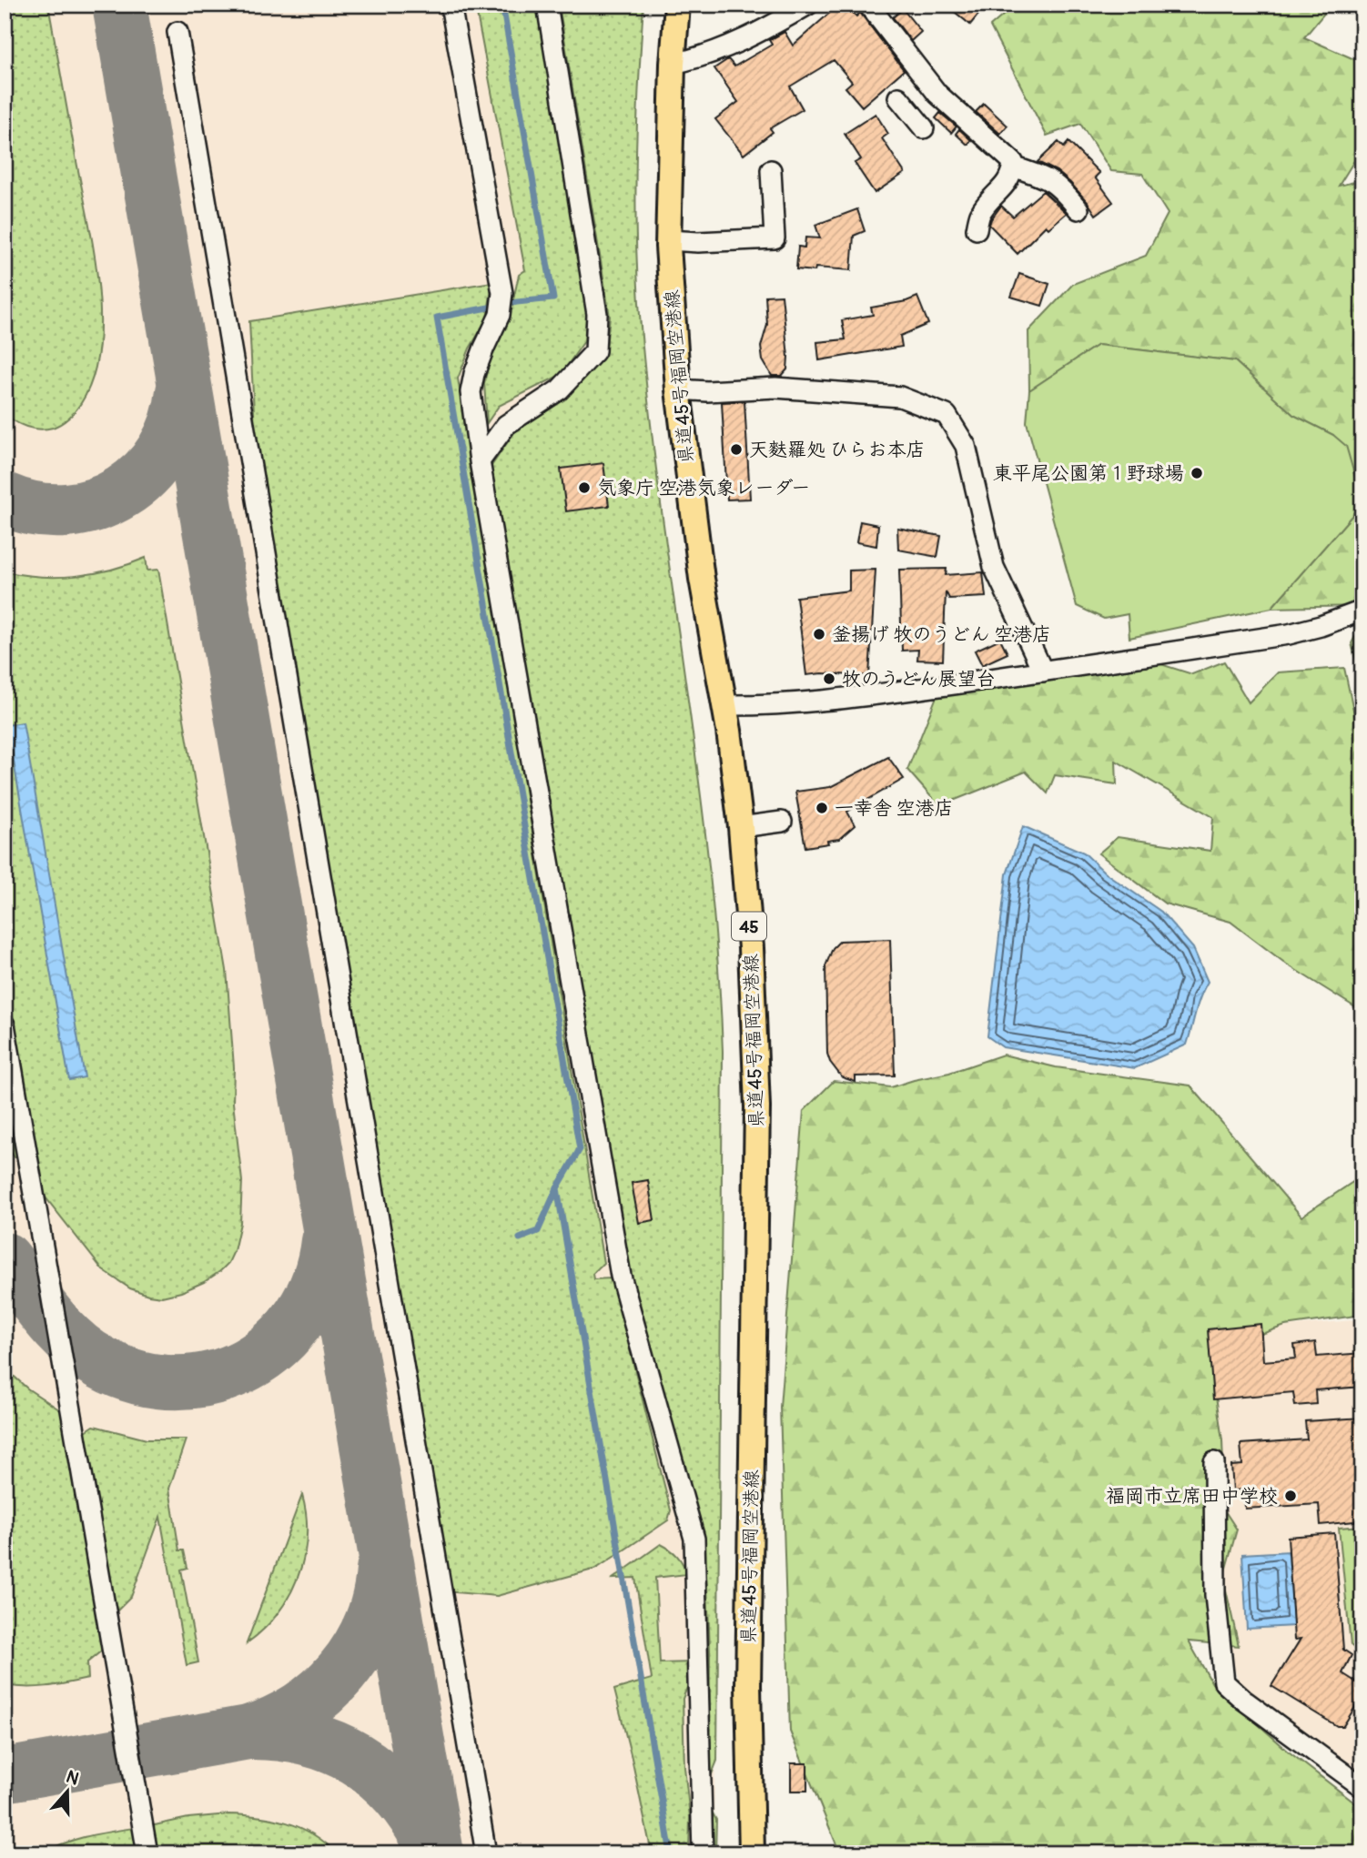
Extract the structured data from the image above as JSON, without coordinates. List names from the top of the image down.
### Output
{
  "streets": {
    "main road": ["県道45号福岡空港線", "45"]
  },
  "places": [
    "天麩羅処 ひらお本店",
    "東平尾公園第１野球場",
    "気象庁 空港気象レーダー",
    "釜揚げ 牧のうどん 空港店",
    "牧のうどん展望台",
    "一幸舎 空港店",
    "福岡市立席田中学校"
  ],
  "north": "top"
}
